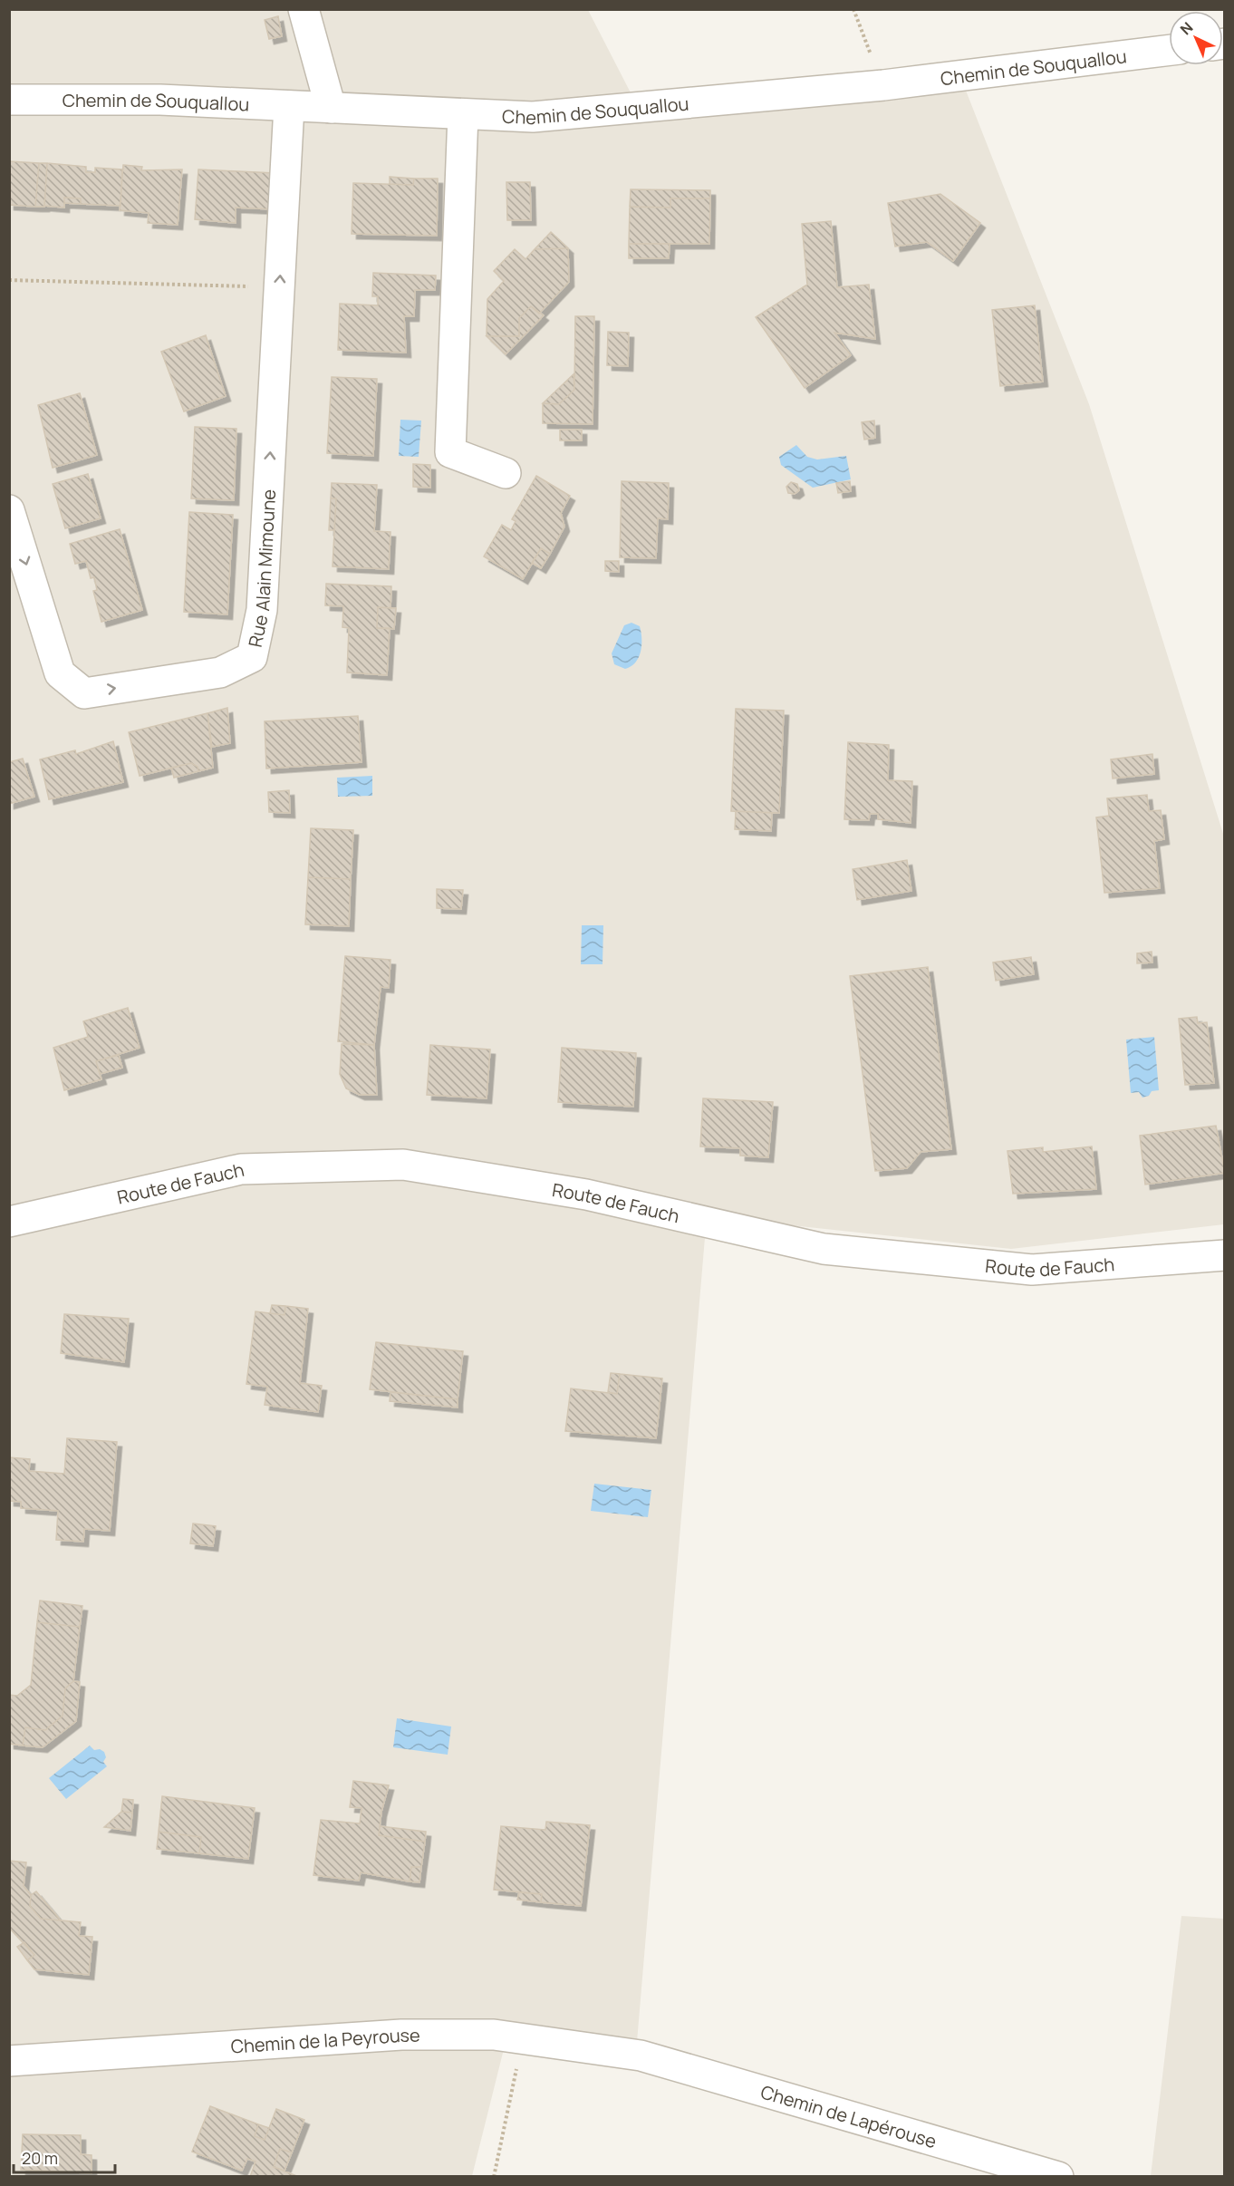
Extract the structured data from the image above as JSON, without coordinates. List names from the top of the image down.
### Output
{
  "streets": {
    "street": [
      "Chemin de Souquallou",
      "Rue Alain Mimoune",
      "Route de Fauch",
      "Chemin de la Peyrouse",
      "Chemin de Lapérouse"
    ]
  },
  "crossings": [
    ["Chemin de Souquallou", "Rue Alain Mimoune"],
    ["Chemin de la Peyrouse", "Chemin de Lapérouse"]
  ],
  "scale_bar": "20 m",
  "north": "top left"
}
